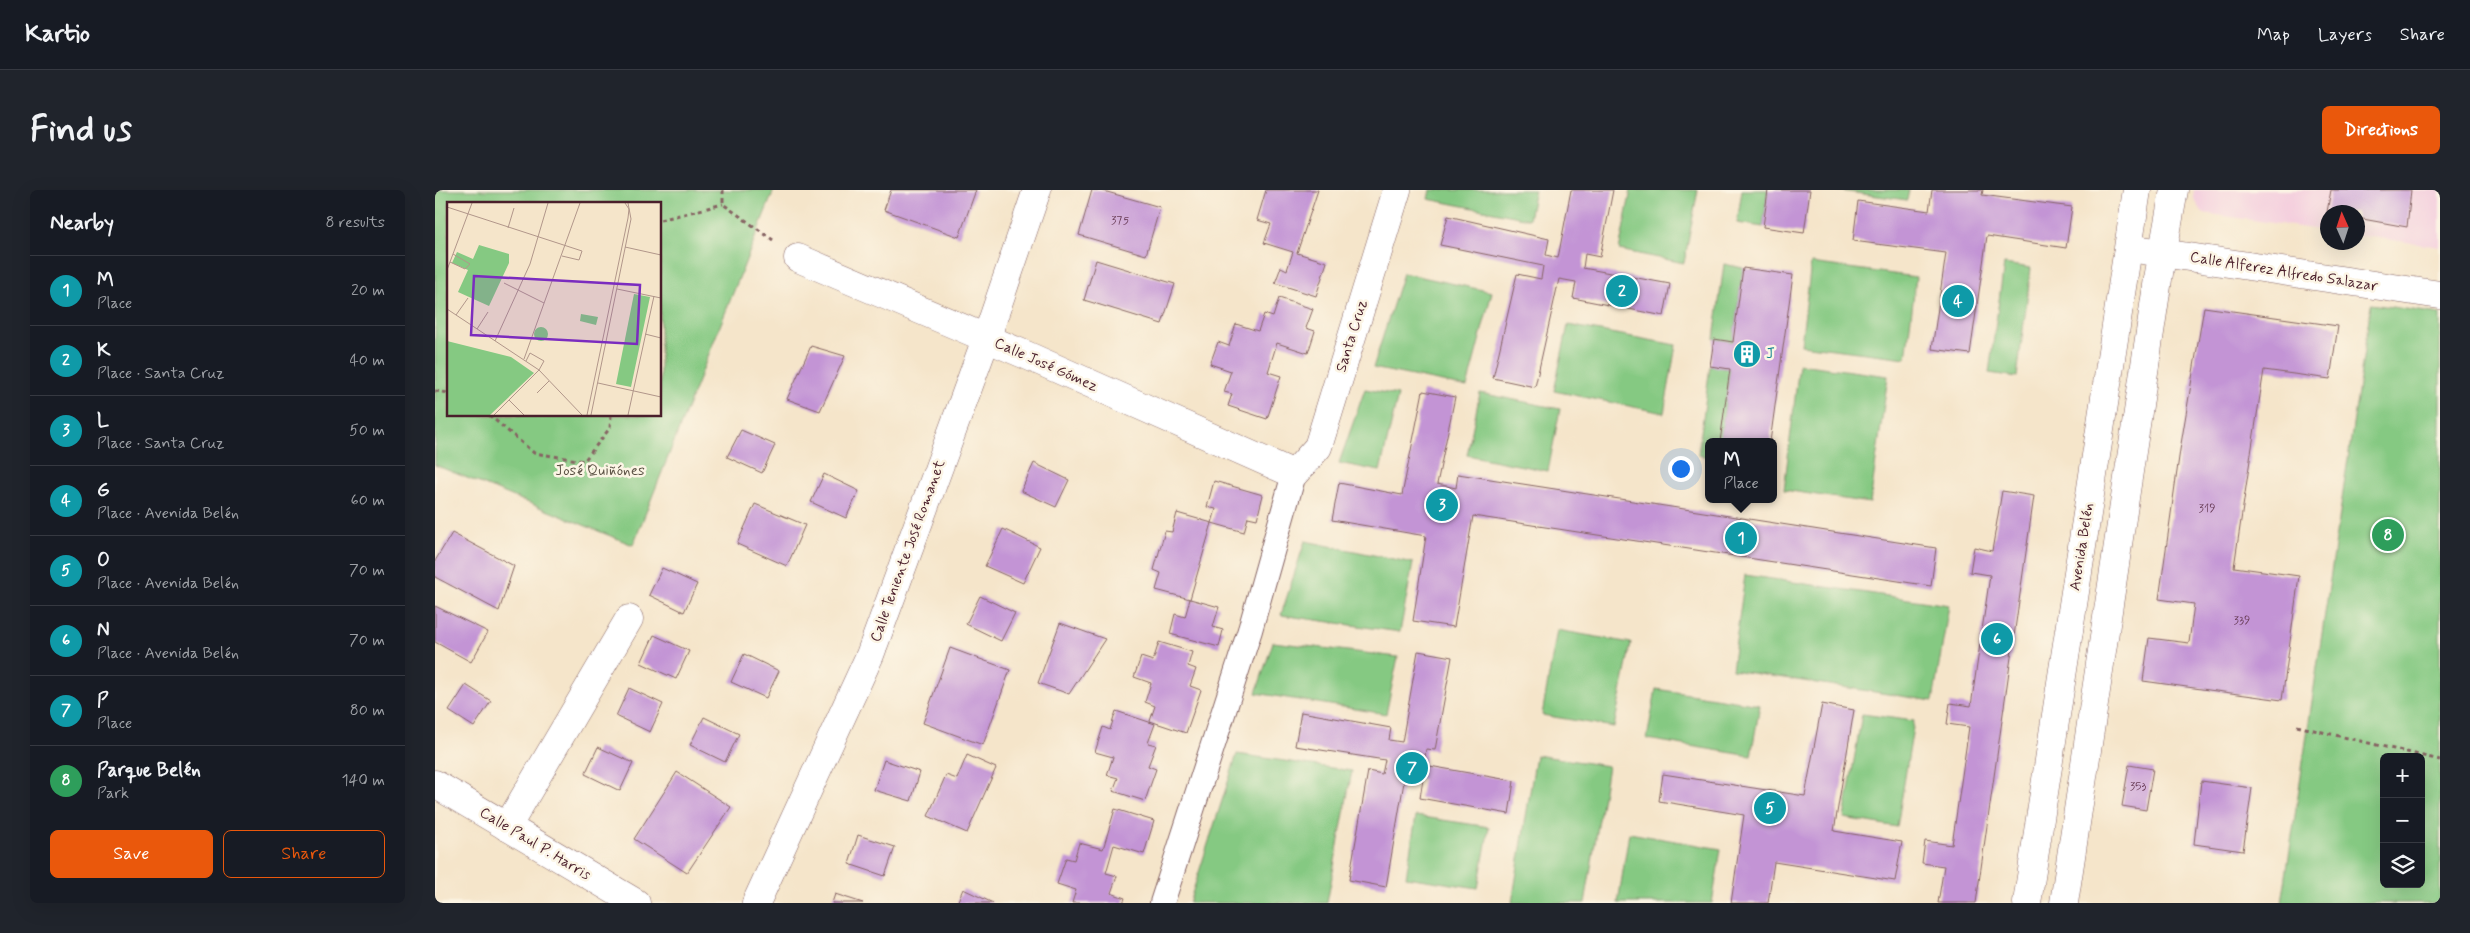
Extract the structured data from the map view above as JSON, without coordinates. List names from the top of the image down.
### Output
{
  "streets": {
    "street": [
      "Calle Alferez Alfredo Salazar",
      "Santa Cruz",
      "Calle José Gómez",
      "Avenida Belén",
      "Calle Teniente José Romanet",
      "Calle Paul P. Harris"
    ]
  },
  "crossings": [
    ["Calle Alferez Alfredo Salazar", "Avenida Belén"],
    ["Santa Cruz", "Calle José Gómez"],
    ["Calle José Gómez", "Calle Teniente José Romanet"]
  ],
  "parks": ["José Quiñónes"],
  "places": {
    "building": ["J"]
  },
  "house_numbers": [
    "375",
    "319",
    "339",
    "353"
  ],
  "north": "top",
  "page": {
    "header": "Kartio",
    "nav": ["Map", "Layers", "Share"],
    "buttons": [
      "Directions",
      ["Save", "Share"]
    ],
    "title": "Find us",
    "heading": ["Nearby", "8 results"],
    "list": [
      {
        "mark": "1",
        "name": "M",
        "note": "Place",
        "value": "20 m"
      },
      {
        "mark": "2",
        "name": "K",
        "note": "Place · Santa Cruz",
        "value": "40 m"
      },
      {
        "mark": "3",
        "name": "L",
        "note": "Place · Santa Cruz",
        "value": "50 m"
      },
      {
        "mark": "4",
        "name": "G",
        "note": "Place · Avenida Belén",
        "value": "60 m"
      },
      {
        "mark": "5",
        "name": "O",
        "note": "Place · Avenida Belén",
        "value": "70 m"
      },
      {
        "mark": "6",
        "name": "N",
        "note": "Place · Avenida Belén",
        "value": "70 m"
      },
      {
        "mark": "7",
        "name": "P",
        "note": "Place",
        "value": "80 m"
      },
      {
        "mark": "8",
        "name": "Parque Belén",
        "note": "Park",
        "value": "140 m"
      }
    ],
    "pins": [
      "2",
      "4",
      "3",
      "8",
      "1",
      "6",
      "7",
      "5"
    ],
    "popup": ["M", "Place"],
    "map_buttons": ["+", "−"]
  }
}
